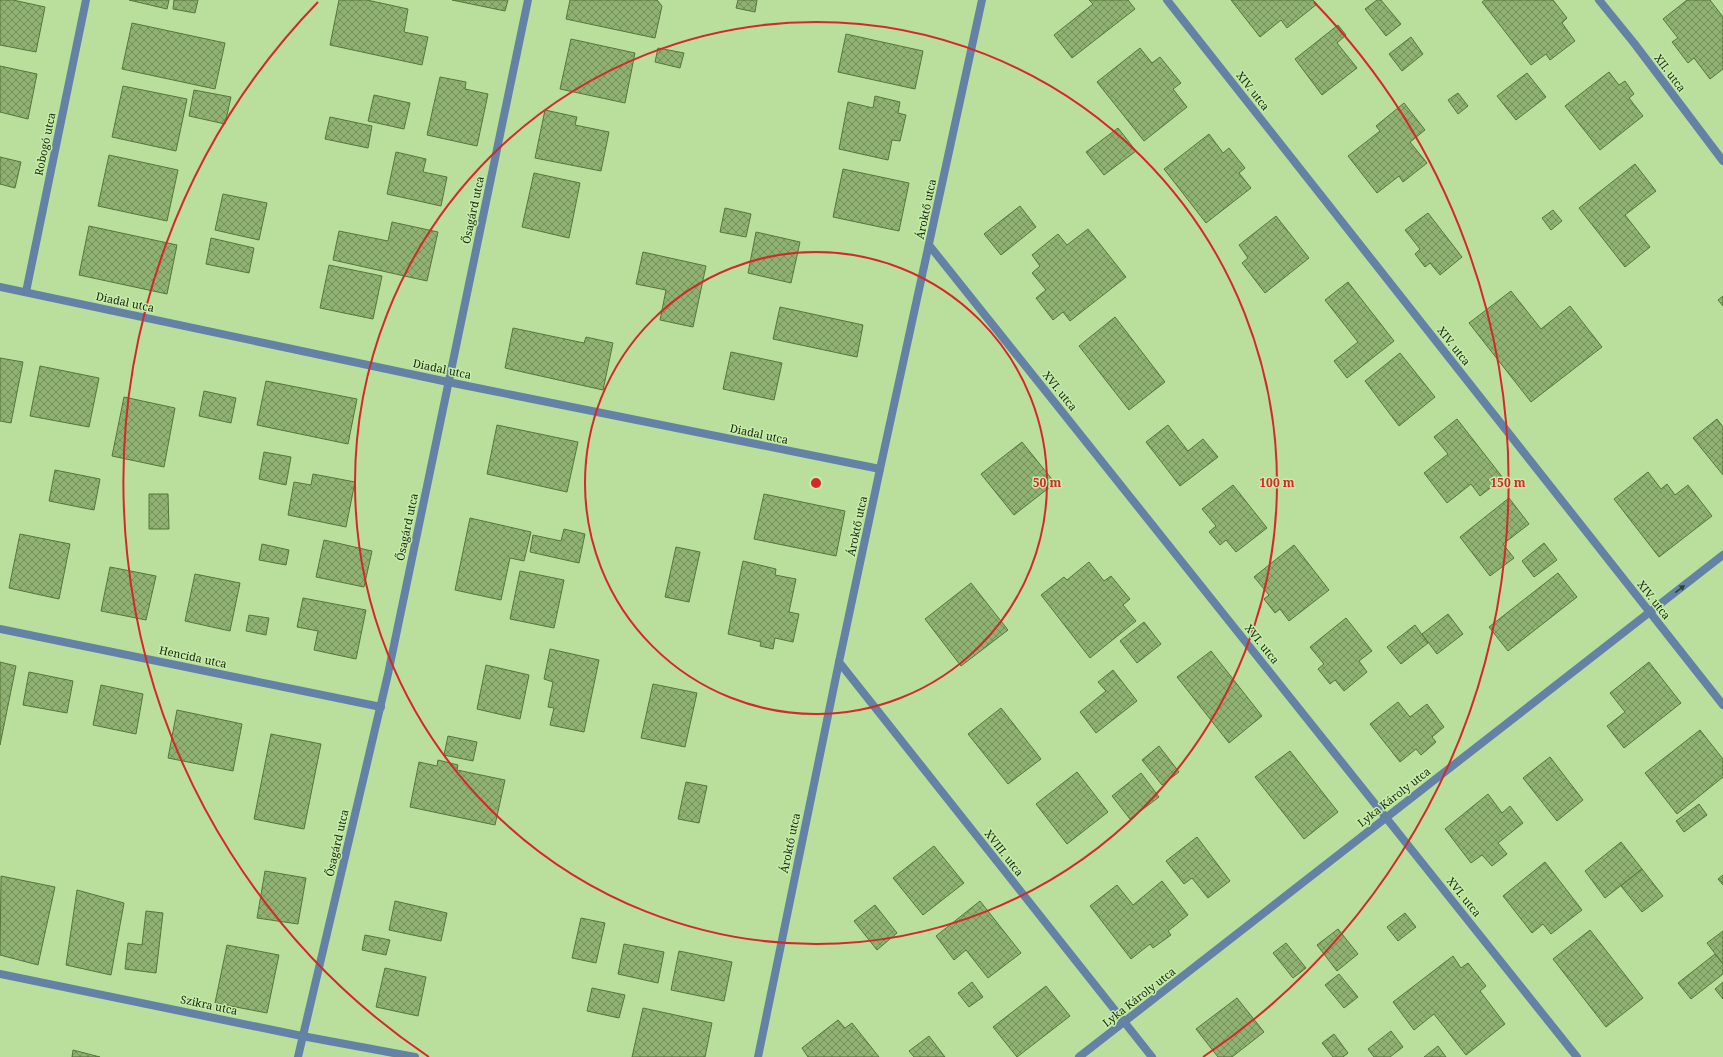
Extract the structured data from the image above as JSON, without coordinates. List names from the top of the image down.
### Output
{
  "streets": {
    "street": [
      "XII. utca",
      "XIV. utca",
      "Robogó utca",
      "Ároktő utca",
      "Ősagárd utca",
      "Diadal utca",
      "XVI. utca",
      "Hencida utca",
      "Lyka Károly utca",
      "XVIII. utca",
      "Szikra utca"
    ]
  },
  "crossings": [
    ["XIV. utca", "Lyka Károly utca"],
    ["Robogó utca", "Diadal utca"],
    ["Ároktő utca", "Diadal utca"],
    ["Ároktő utca", "XVI. utca"],
    ["Ároktő utca", "XVIII. utca"],
    ["Ősagárd utca", "Diadal utca"],
    ["Ősagárd utca", "Hencida utca"],
    ["Ősagárd utca", "Szikra utca"],
    ["XVI. utca", "Lyka Károly utca"],
    ["Lyka Károly utca", "XVIII. utca"]
  ],
  "rings": ["50 m", "100 m", "150 m"]
}
